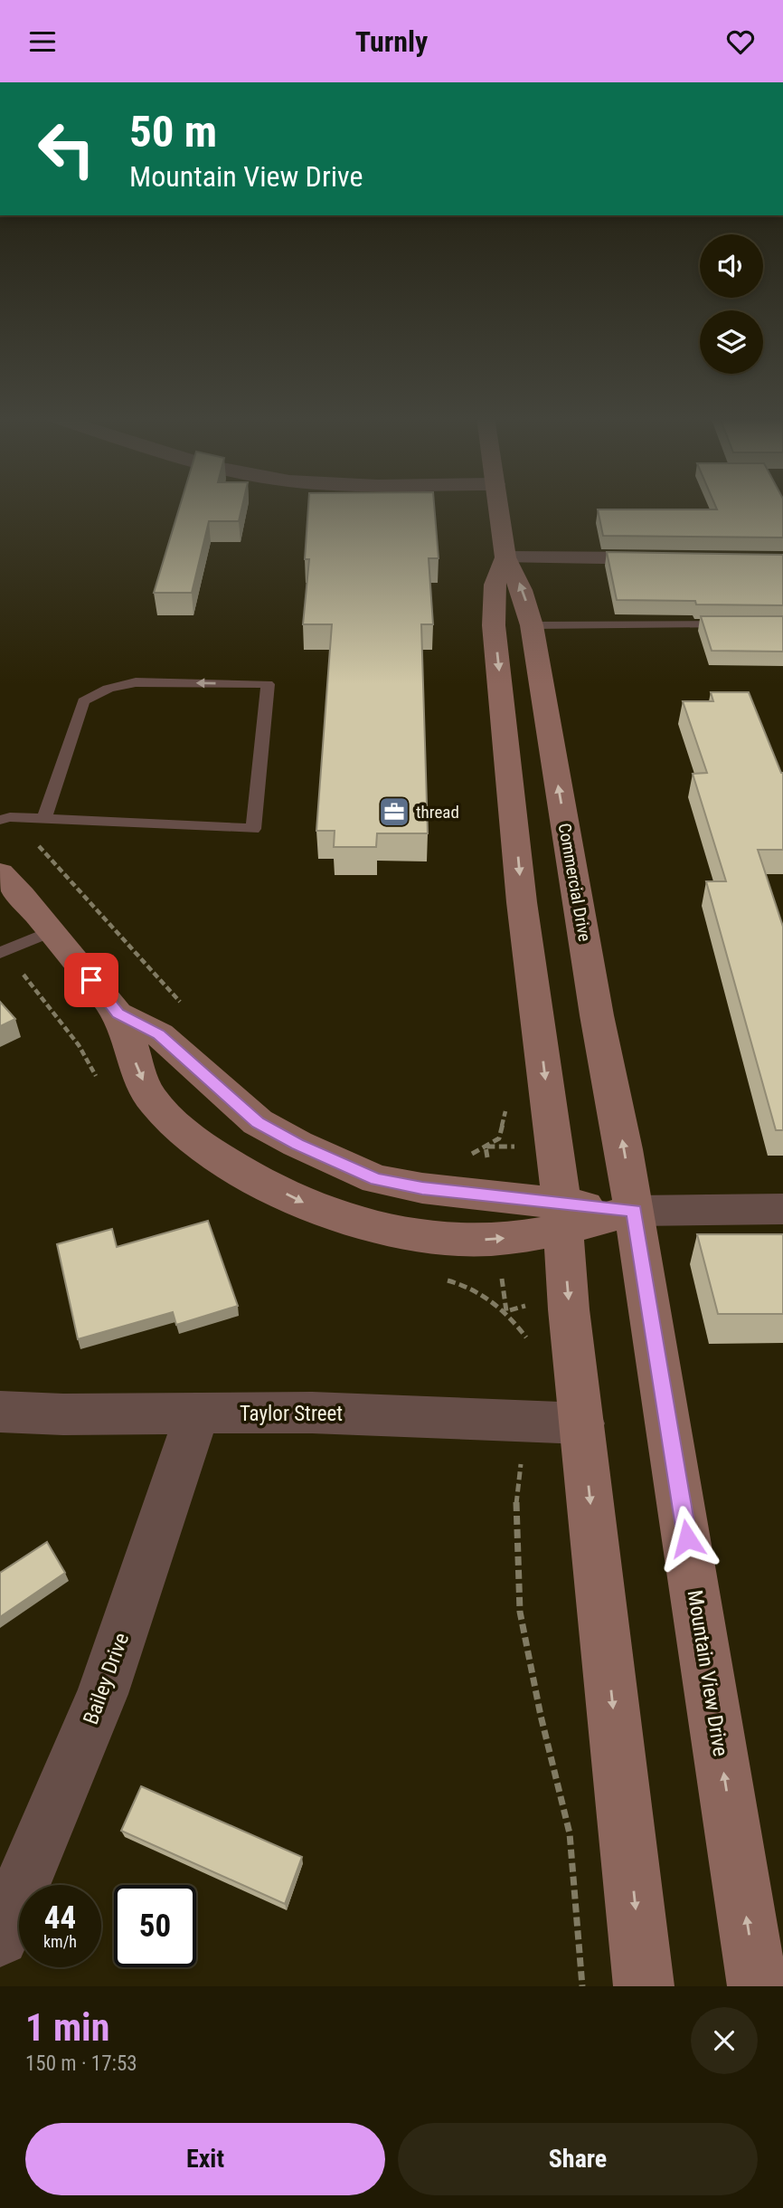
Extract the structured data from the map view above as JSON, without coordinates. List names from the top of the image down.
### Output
{
  "streets": {
    "main road": ["Commercial Drive", "Mountain View Drive"],
    "street": ["Taylor Street", "Bailey Drive"]
  },
  "crossings": [
    ["Commercial Drive", "Mountain View Drive"],
    ["Taylor Street", "Bailey Drive"]
  ],
  "places": {
    "office": ["thread"]
  },
  "page": {
    "header": "Turnly",
    "turn": ["50 m", "Mountain View Drive"],
    "speed": "44 km/h",
    "limit": "50",
    "heading": ["1 min", "150 m · 17:53"],
    "buttons": ["Exit", "Share"]
  }
}
